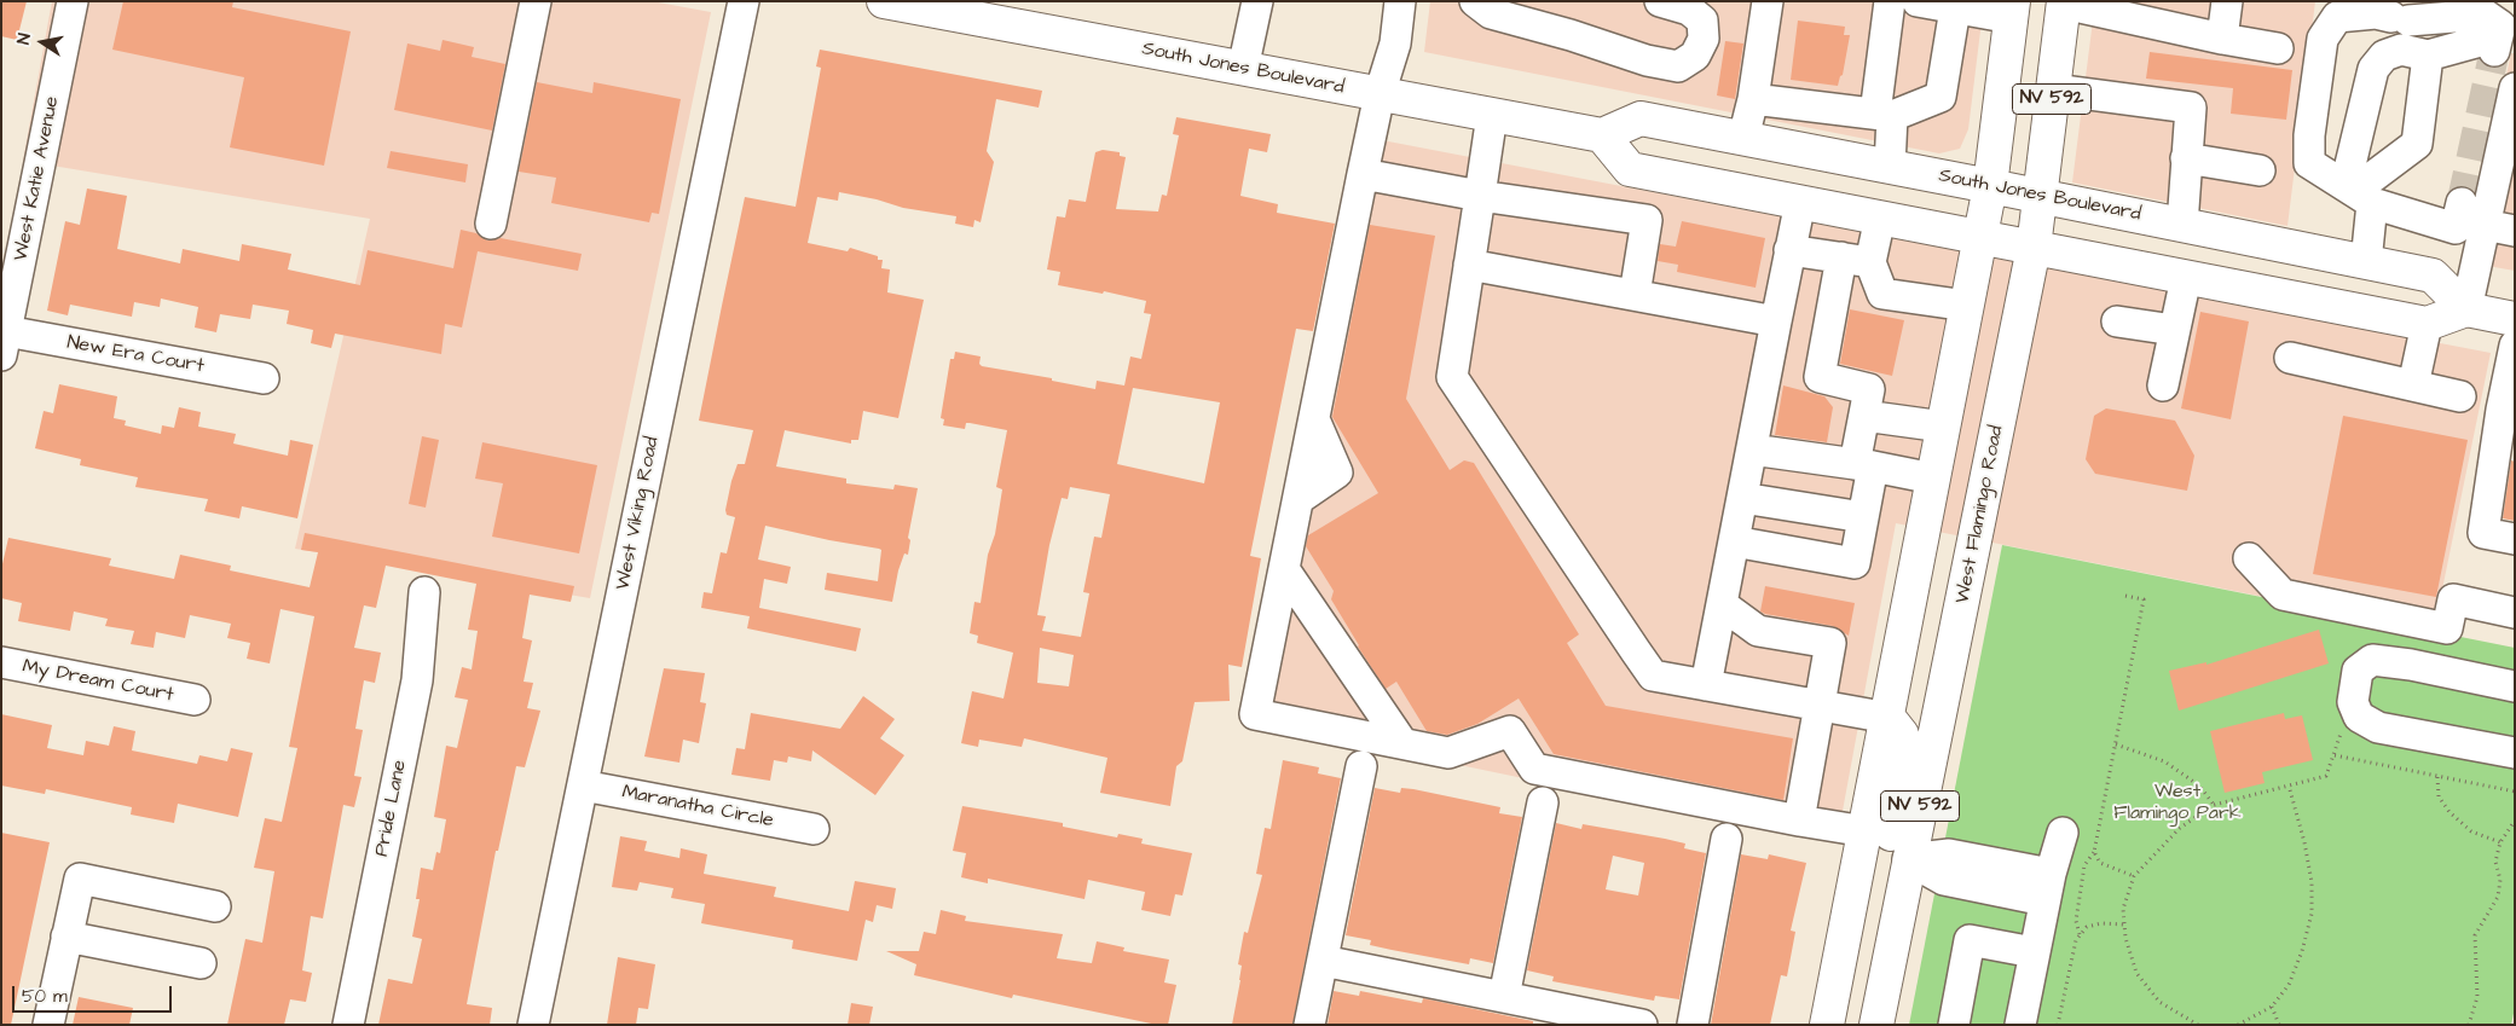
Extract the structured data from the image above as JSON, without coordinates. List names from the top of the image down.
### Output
{
  "streets": {
    "main road": ["South Jones Boulevard", "NV 592", "West Flamingo Road"],
    "street": [
      "West Katie Avenue",
      "New Era Court",
      "West Viking Road",
      "My Dream Court",
      "Maranatha Circle",
      "Pride Lane"
    ]
  },
  "crossings": [
    ["South Jones Boulevard", "NV 592"],
    ["South Jones Boulevard", "West Flamingo Road"],
    ["West Katie Avenue", "New Era Court"],
    ["West Viking Road", "Maranatha Circle"]
  ],
  "parks": ["West Flamingo Park"],
  "scale_bar": "50 m",
  "north": "left"
}
